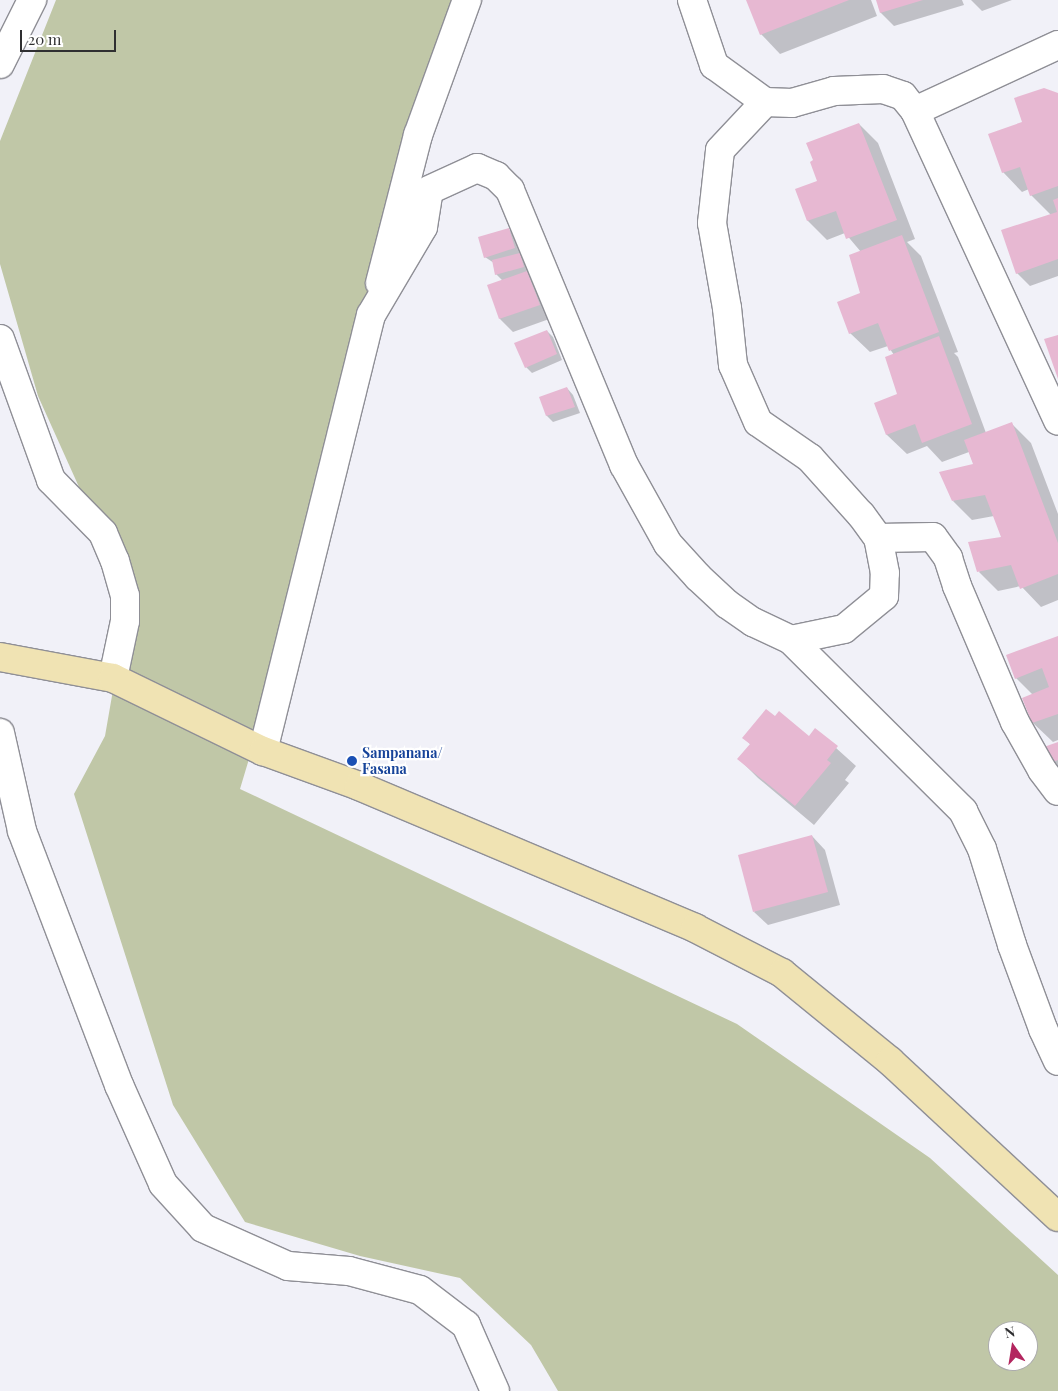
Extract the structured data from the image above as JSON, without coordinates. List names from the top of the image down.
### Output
{
  "places": ["Sampanana/ Fasana"],
  "scale_bar": "20 m",
  "north": "top"
}
